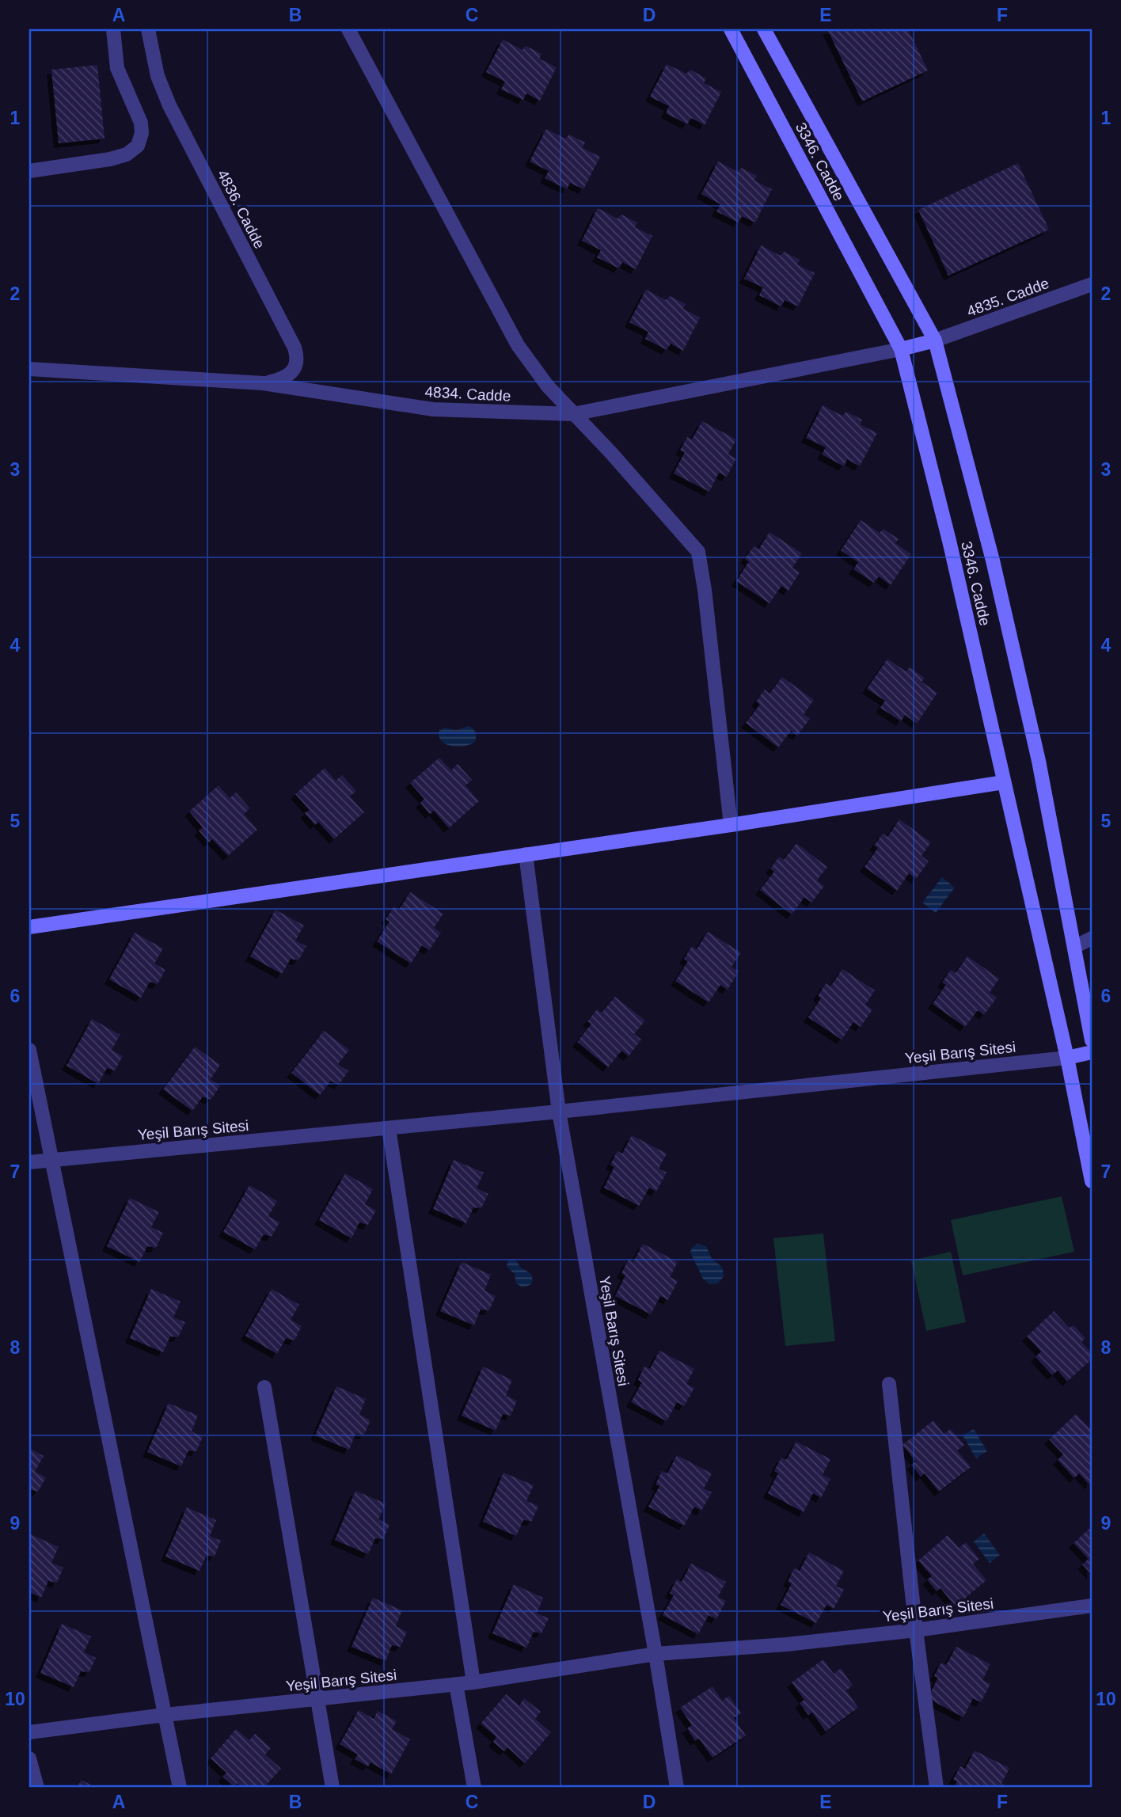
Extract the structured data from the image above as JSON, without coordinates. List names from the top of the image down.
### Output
{
  "streets": {
    "street": [
      "3346. Cadde",
      "4836. Cadde",
      "4835. Cadde",
      "4834. Cadde",
      "Yeşil Barış Sitesi"
    ]
  },
  "crossings": [
    ["3346. Cadde", "4835. Cadde"],
    ["3346. Cadde", "4834. Cadde"],
    ["3346. Cadde", "Yeşil Barış Sitesi"],
    ["4836. Cadde", "4834. Cadde"]
  ],
  "grid": {
    "columns": [
      "A",
      "B",
      "C",
      "D",
      "E",
      "F"
    ],
    "rows": [
      "1",
      "2",
      "3",
      "4",
      "5",
      "6",
      "7",
      "8",
      "9",
      "10"
    ]
  }
}
